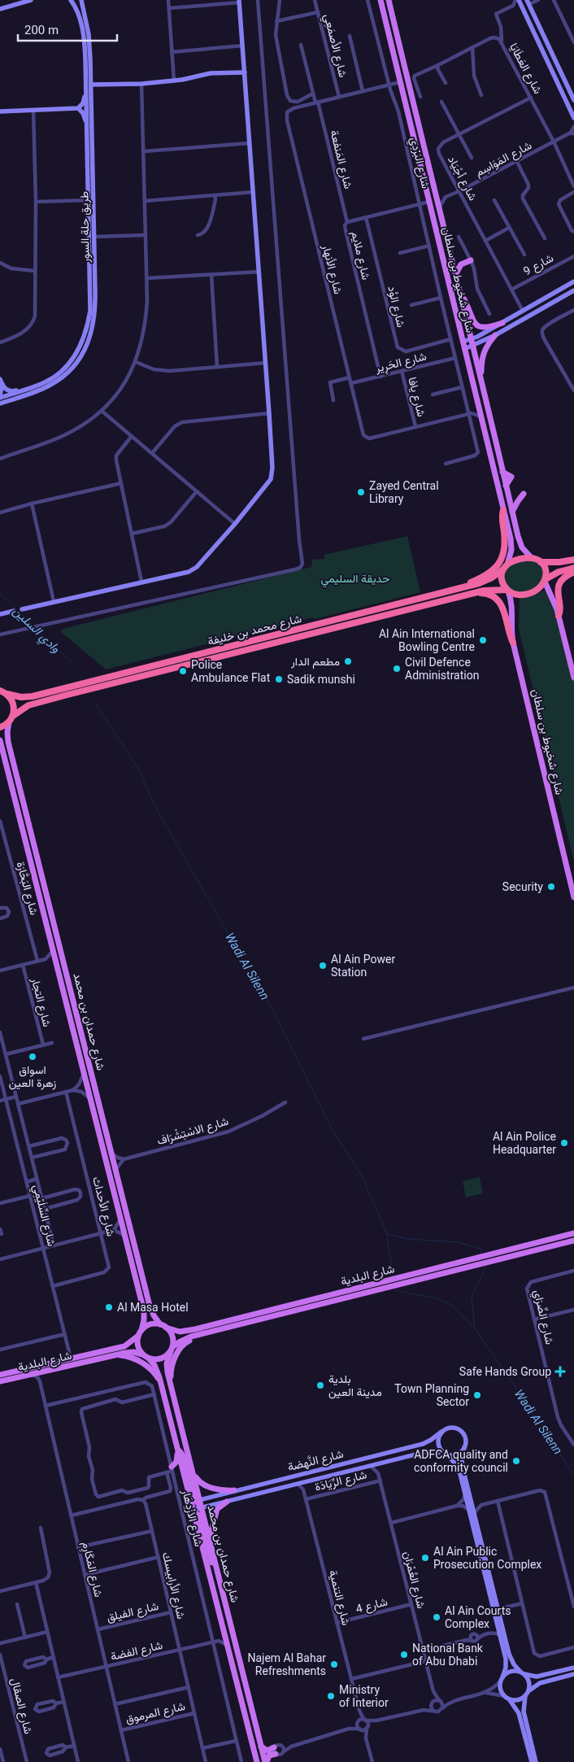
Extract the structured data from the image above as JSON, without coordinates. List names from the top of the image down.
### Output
{
  "streets": {
    "highway": ["شارع محمد بن خليفة"],
    "main road": ["شارع شخبوط بن سلطان", "شارع حمدان بن محمد", "شارع البلدية"],
    "street": [
      "شارع الأصمَعِي",
      "شارع العَطَايَا",
      "شارع المَوَاسِم",
      "شارع المَنفعة",
      "شارع البَرْدِي",
      "شارع أجْيَاد",
      "طريق حلة السور",
      "شارع ملايم",
      "شارع 9",
      "شارع الأنهار",
      "شارع الوُد",
      "شارع الحَرِير",
      "شارع يافا",
      "شارع البَحَّارَة",
      "شارع التجار",
      "شارع الاسْتِشْرَاف",
      "شارع الأحداث",
      "شارع السِّلَيْمِي",
      "شارع الصِّرَاي",
      "شارع النَّهضة",
      "شارع الرِّيَادَة",
      "شارع الازْدِهَار",
      "شارع المَكَارِم",
      "شارع العُمْرَان",
      "شارع الأرابيسك",
      "شارع التنمية",
      "شارع 4",
      "شارع الفيلق",
      "شارع الفضة",
      "شارع الصقال",
      "شارع المرموق"
    ]
  },
  "crossings": [
    ["شارع الأصمَعِي", "شارع الأنهار"],
    ["شارع العَطَايَا", "شارع المَوَاسِم"],
    ["شارع العَطَايَا", "شارع أجْيَاد"],
    ["شارع المَوَاسِم", "شارع أجْيَاد"],
    ["شارع المَنفعة", "شارع ملايم"],
    ["شارع المَنفعة", "شارع الأنهار"],
    ["شارع البَرْدِي", "شارع ملايم"],
    ["شارع البَرْدِي", "شارع الأنهار"],
    ["شارع البَرْدِي", "شارع الوُد"],
    ["شارع البَرْدِي", "شارع الحَرِير"],
    ["شارع أجْيَاد", "شارع 9"],
    ["شارع ملايم", "شارع شخبوط بن سلطان"],
    ["شارع ملايم", "شارع الوُد"],
    ["شارع ملايم", "شارع الحَرِير"],
    ["شارع الأنهار", "شارع شخبوط بن سلطان"],
    ["شارع الأنهار", "شارع الحَرِير"],
    ["شارع الأنهار", "شارع يافا"],
    ["شارع شخبوط بن سلطان", "شارع محمد بن خليفة"],
    ["شارع الحَرِير", "شارع يافا"],
    ["شارع حمدان بن محمد", "شارع البلدية"],
    ["شارع حمدان بن محمد", "شارع النَّهضة"],
    ["شارع الأحداث", "شارع السِّلَيْمِي"],
    ["شارع السِّلَيْمِي", "شارع البلدية"],
    ["شارع النَّهضة", "شارع التنمية"],
    ["شارع الرِّيَادَة", "شارع العُمْرَان"],
    ["شارع الرِّيَادَة", "شارع التنمية"],
    ["شارع الازْدِهَار", "شارع الفضة"],
    ["شارع المَكَارِم", "شارع الفيلق"],
    ["شارع المَكَارِم", "شارع الفضة"],
    ["شارع المَكَارِم", "شارع المرموق"],
    ["شارع العُمْرَان", "شارع 4"],
    ["شارع الأرابيسك", "شارع الفيلق"],
    ["شارع الأرابيسك", "شارع الفضة"],
    ["شارع الأرابيسك", "شارع المرموق"],
    ["شارع التنمية", "شارع 4"]
  ],
  "water": ["وادي السلين", "Wadi Al Silenn"],
  "parks": ["حديقة السليمي"],
  "places": {
    "other": [
      "Zayed Central Library",
      "Al Ain International Bowling Centre",
      "مطعم الدار",
      "Civil Defence Administration",
      "Police Ambulance Flat",
      "Sadik munshi",
      "Security",
      "Al Ain Power Station",
      "اسواق زهرة العين",
      "Al Ain Police Headquarter",
      "Al Masa Hotel",
      "بلدية مدينة العين",
      "Town Planning Sector",
      "ADFCA quality and conformity council",
      "Al Ain Public Prosecution Complex",
      "Al Ain Courts Complex",
      "National Bank of Abu Dhabi",
      "Najem Al Bahar Refreshments",
      "Ministry of Interior"
    ],
    "health": ["Safe Hands Group"]
  },
  "scale_bar": "200 m"
}
